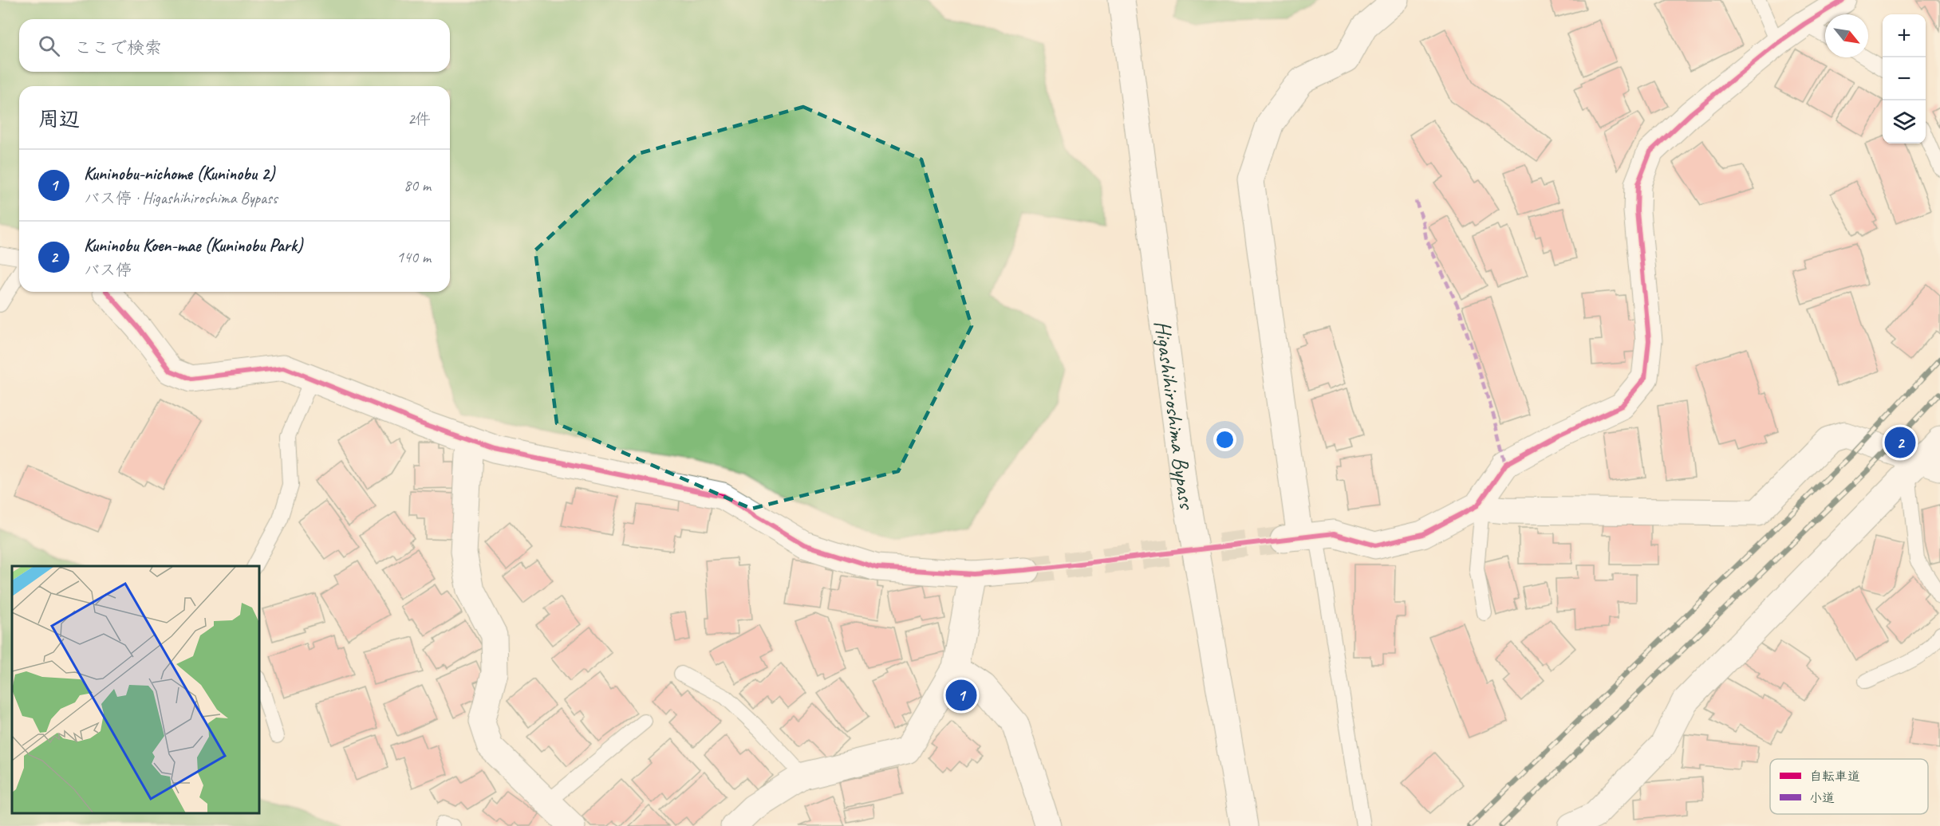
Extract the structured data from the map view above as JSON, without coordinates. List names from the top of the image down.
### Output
{
  "streets": {
    "main road": ["Higashihiroshima Bypass"]
  },
  "legend": ["自転車道", "小道"],
  "north": "bottom right",
  "page": {
    "map_buttons": ["+", "−"],
    "search": "ここで検索",
    "heading": ["周辺", "2件"],
    "list": [
      {
        "mark": "1",
        "name": "Kuninobu-nichome (Kuninobu 2)",
        "note": "バス停 · Higashihiroshima Bypass",
        "value": "80 m"
      },
      {
        "mark": "2",
        "name": "Kuninobu Koen-mae (Kuninobu Park)",
        "note": "バス停",
        "value": "140 m"
      }
    ],
    "pins": ["2", "1"]
  }
}
